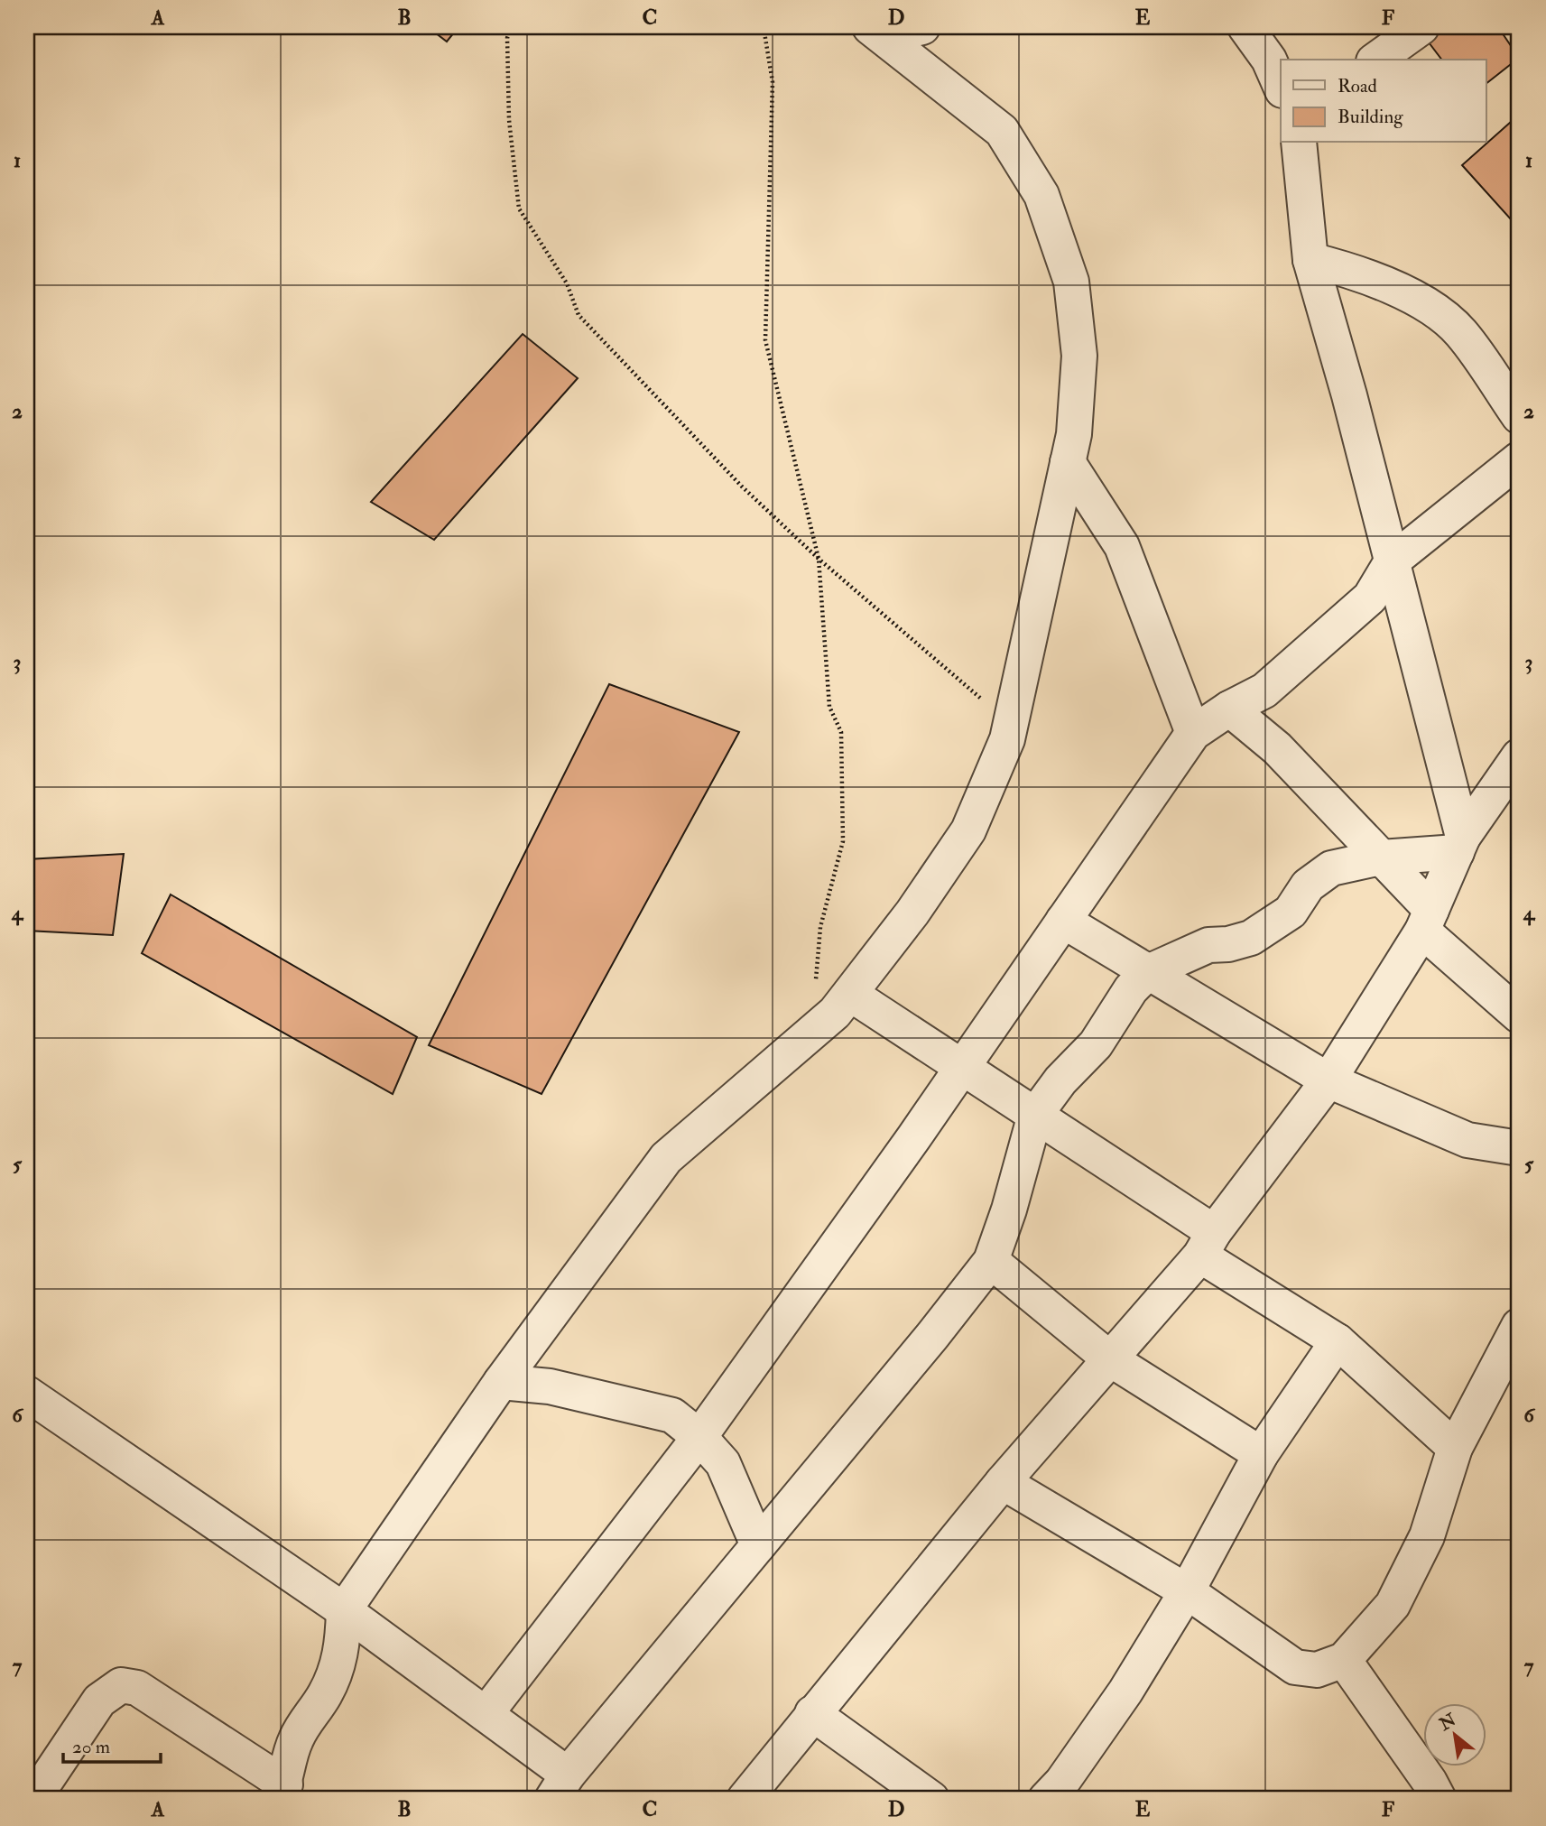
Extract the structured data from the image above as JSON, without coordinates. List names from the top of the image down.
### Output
{
  "legend": ["Road", "Building"],
  "scale_bar": "20 m",
  "north": "top left",
  "grid": {
    "columns": [
      "A",
      "B",
      "C",
      "D",
      "E",
      "F"
    ],
    "rows": [
      "1",
      "2",
      "3",
      "4",
      "5",
      "6",
      "7"
    ]
  }
}
